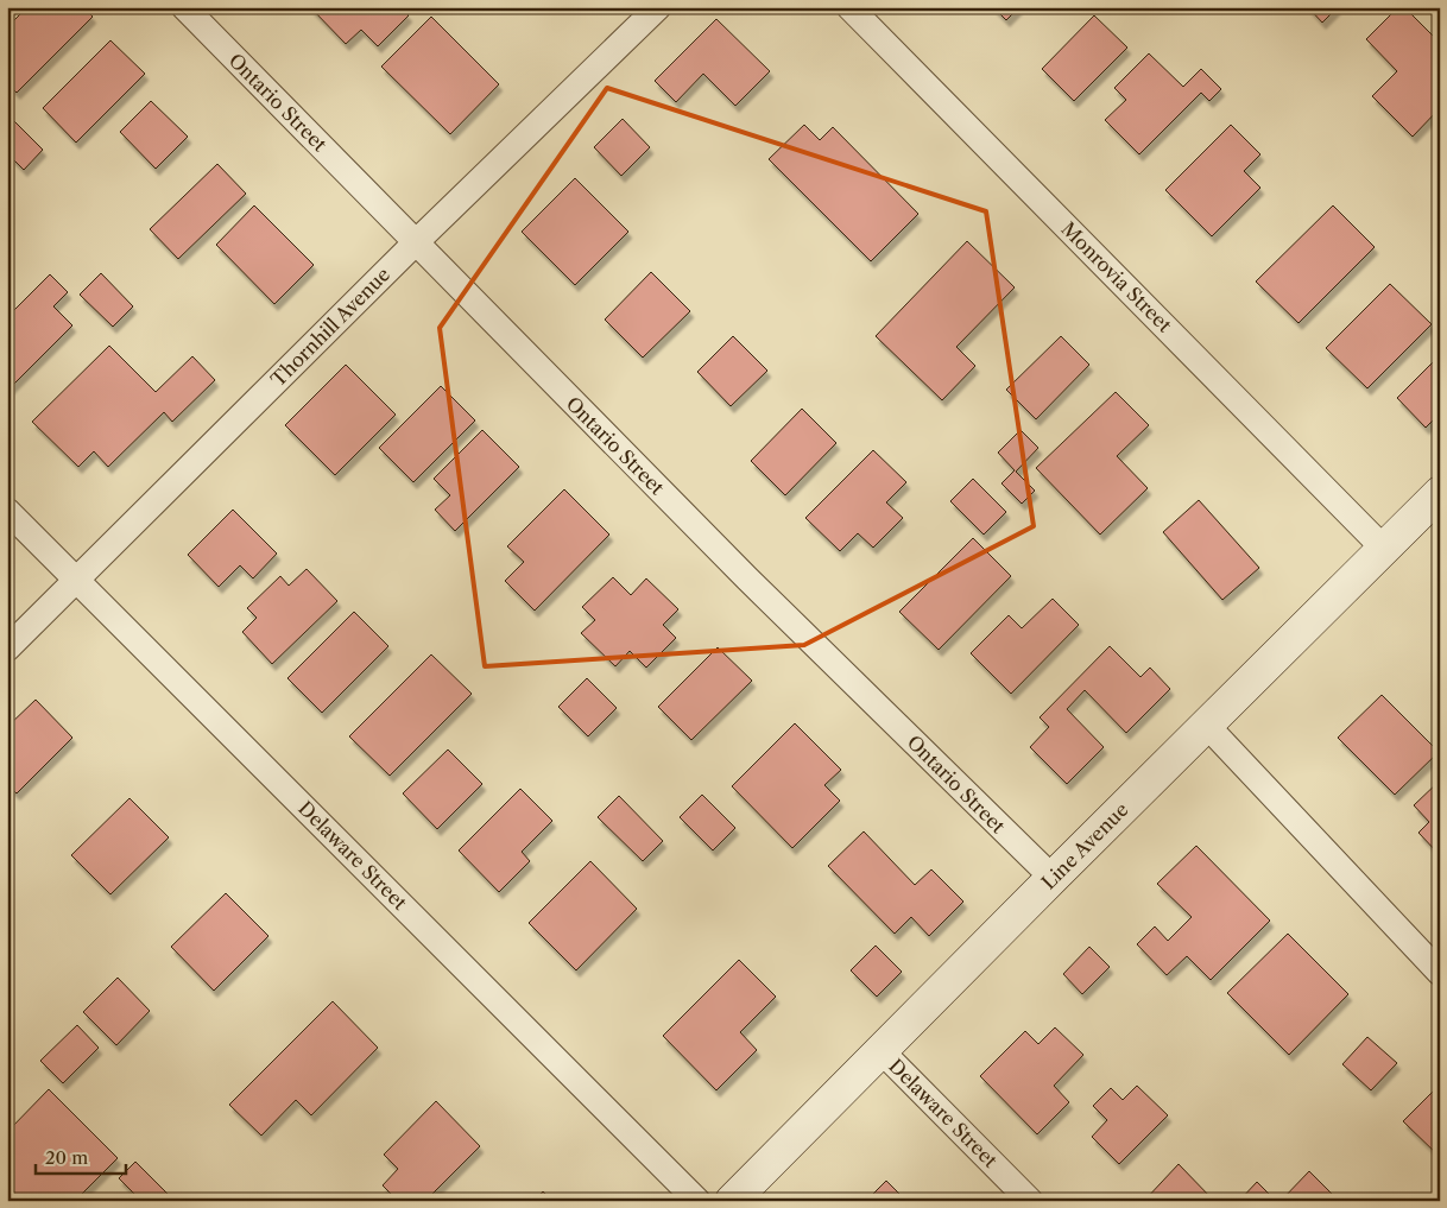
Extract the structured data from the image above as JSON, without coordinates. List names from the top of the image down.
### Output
{
  "streets": {
    "main road": ["Line Avenue"],
    "street": [
      "Ontario Street",
      "Monrovia Street",
      "Thornhill Avenue",
      "Delaware Street"
    ]
  },
  "crossings": [
    ["Ontario Street", "Thornhill Avenue"],
    ["Ontario Street", "Line Avenue"],
    ["Monrovia Street", "Line Avenue"],
    ["Thornhill Avenue", "Delaware Street"],
    ["Line Avenue", "Delaware Street"]
  ],
  "scale_bar": "20 m"
}
